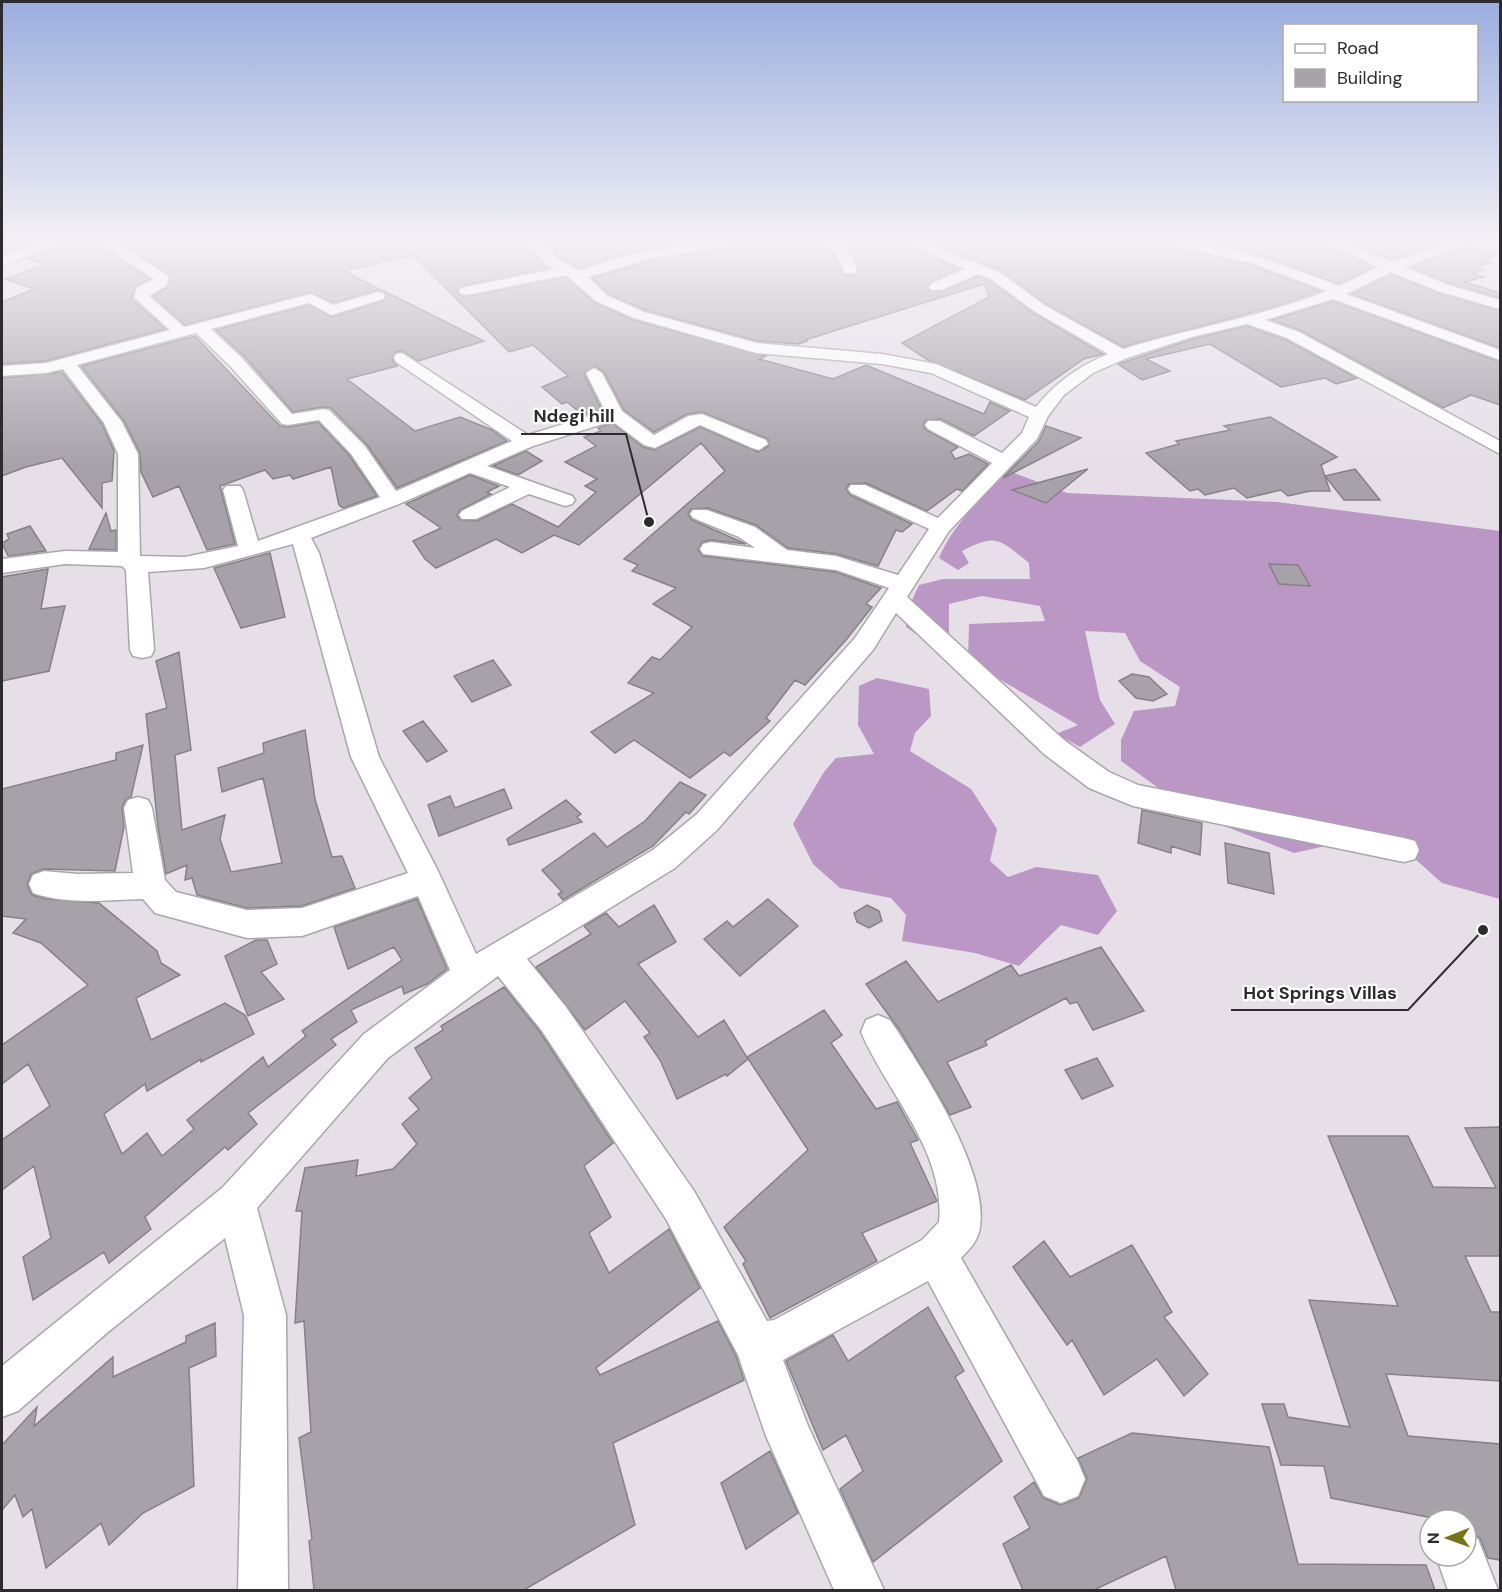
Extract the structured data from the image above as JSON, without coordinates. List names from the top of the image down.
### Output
{
  "places": ["Ndegi hill", "Hot Springs Villas"],
  "legend": ["Road", "Building"],
  "north": "left"
}
